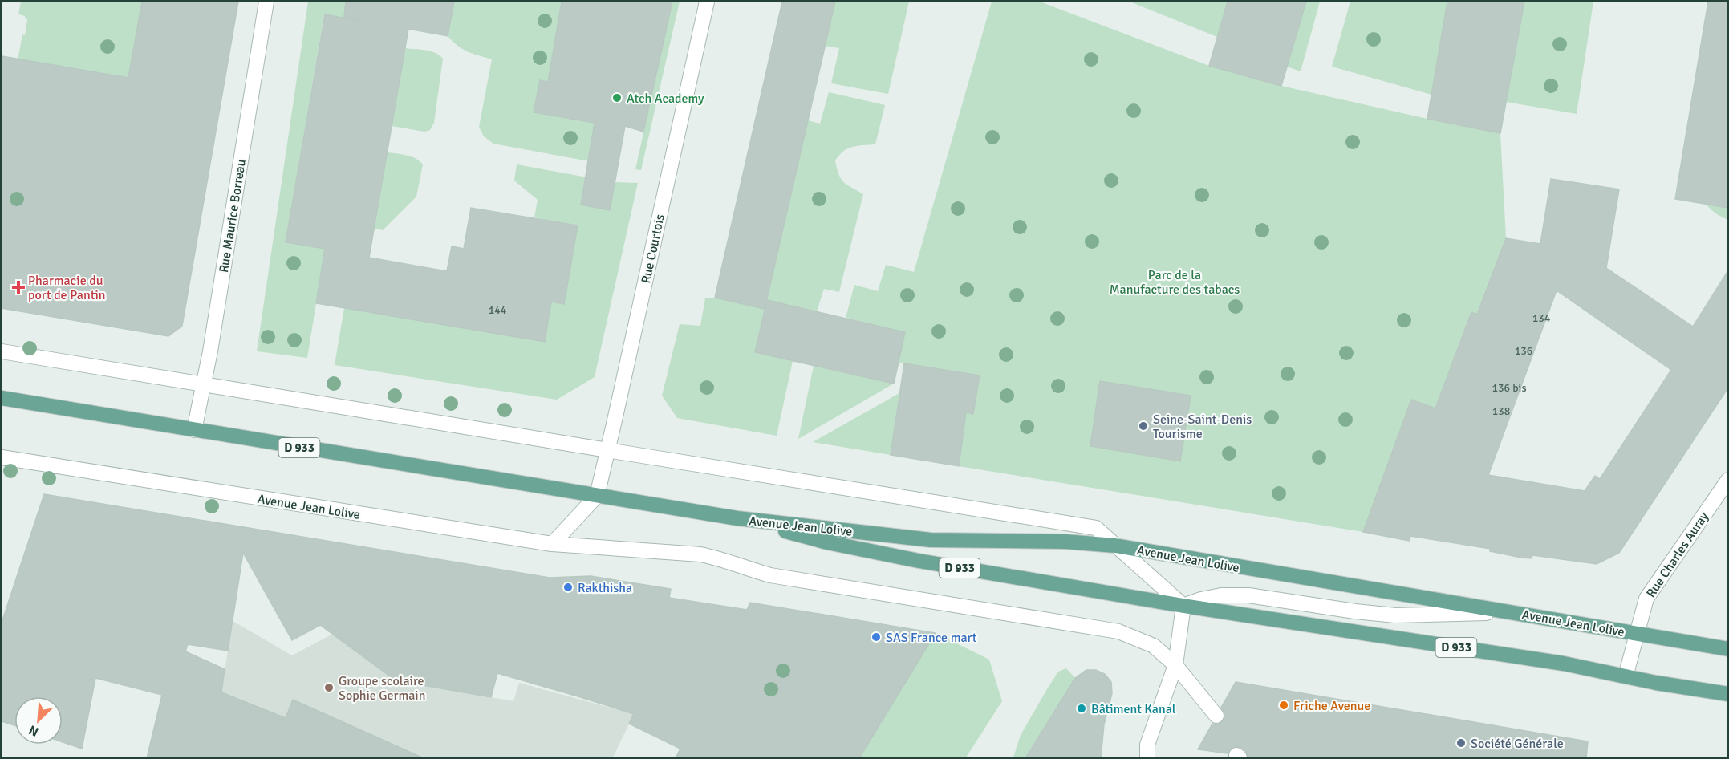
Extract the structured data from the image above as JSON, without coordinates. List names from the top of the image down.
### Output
{
  "streets": {
    "main road": ["D 933", "Avenue Jean Lolive"],
    "street": ["Rue Maurice Borreau", "Rue Courtois", "Rue Charles Auray"]
  },
  "crossings": [
    ["Rue Maurice Borreau", "Avenue Jean Lolive"],
    ["Rue Courtois", "Avenue Jean Lolive"],
    ["Avenue Jean Lolive", "Rue Charles Auray"]
  ],
  "parks": ["Parc de la Manufacture des tabacs"],
  "places": {
    "other": [
      "Atch Academy",
      "Seine-Saint-Denis Tourisme",
      "Rakthisha",
      "SAS France mart",
      "Groupe scolaire Sophie Germain",
      "Friche Avenue",
      "Bâtiment Kanal",
      "Société Générale"
    ],
    "health": ["Pharmacie du port de Pantin"]
  },
  "house_numbers": [
    "144",
    "134",
    "136",
    "136 bis",
    "138"
  ],
  "north": "bottom left"
}
